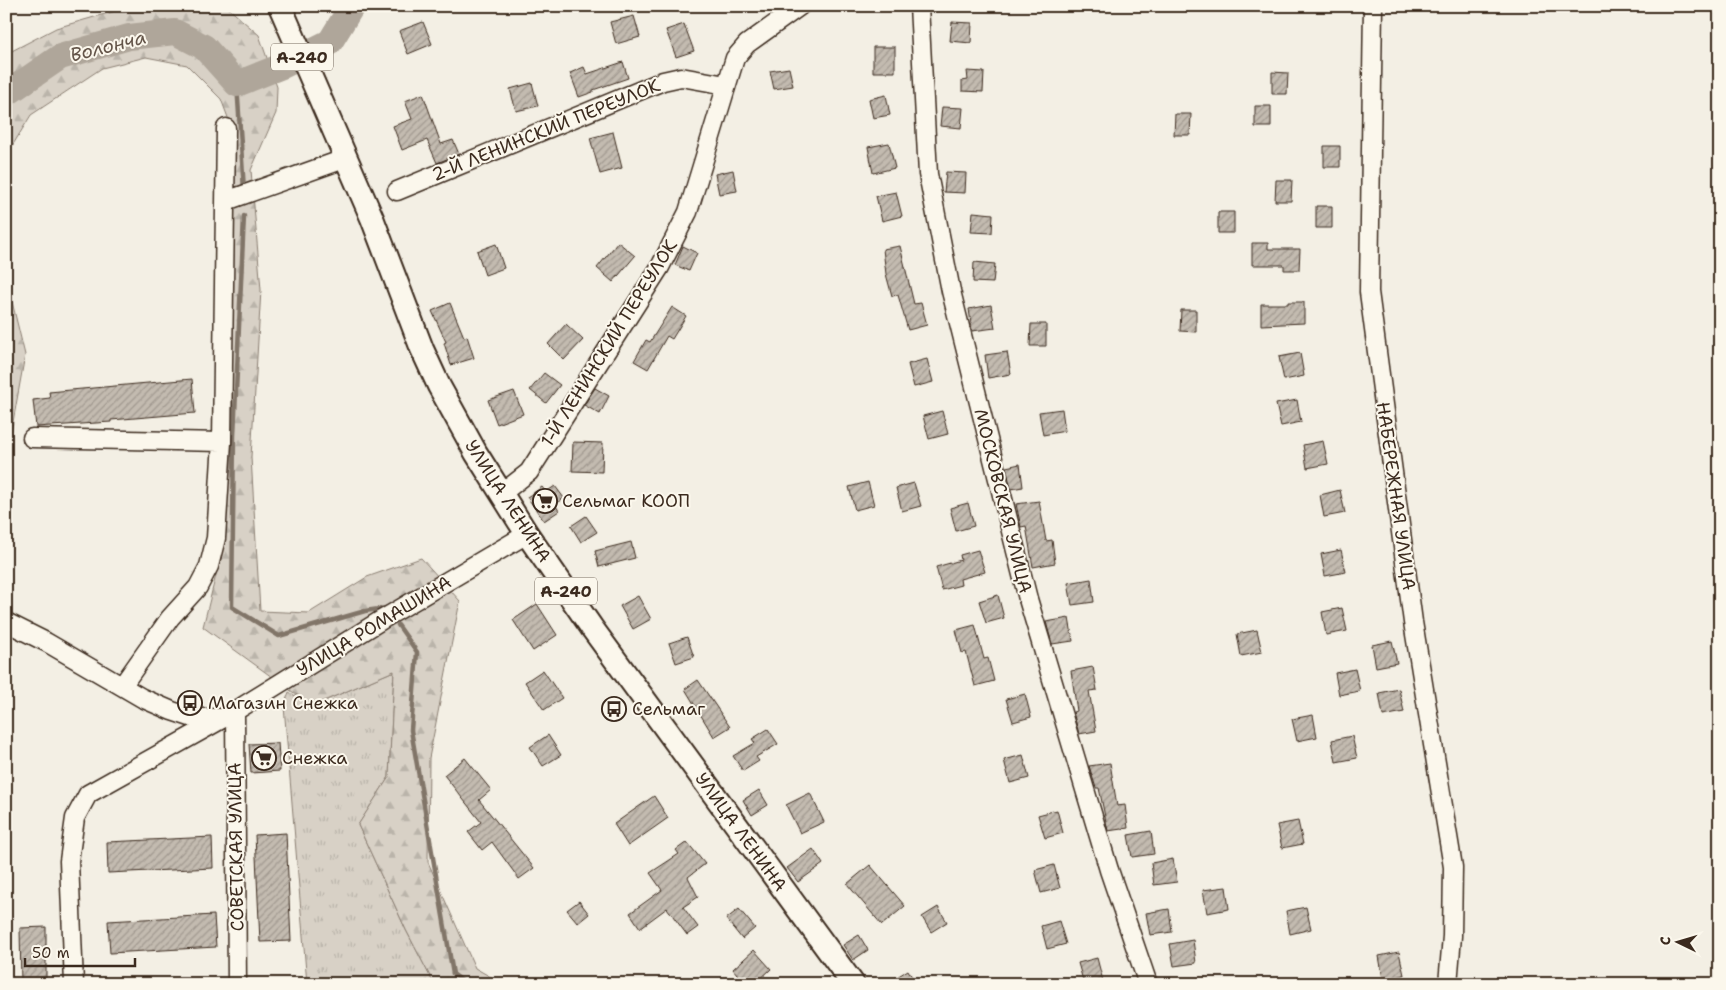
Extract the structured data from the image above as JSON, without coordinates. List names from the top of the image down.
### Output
{
  "streets": {
    "main road": ["А-240", "УЛИЦА ЛЕНИНА"],
    "street": [
      "2-Й ЛЕНИНСКИЙ ПЕРЕУЛОК",
      "1-Й ЛЕНИНСКИЙ ПЕРЕУЛОК",
      "НАБЕРЕЖНАЯ УЛИЦА",
      "МОСКОВСКАЯ УЛИЦА",
      "УЛИЦА РОМАШИНА",
      "СОВЕТСКАЯ УЛИЦА"
    ]
  },
  "crossings": [
    ["2-Й ЛЕНИНСКИЙ ПЕРЕУЛОК", "1-Й ЛЕНИНСКИЙ ПЕРЕУЛОК"],
    ["1-Й ЛЕНИНСКИЙ ПЕРЕУЛОК", "УЛИЦА ЛЕНИНА"],
    ["УЛИЦА ЛЕНИНА", "УЛИЦА РОМАШИНА"],
    ["УЛИЦА РОМАШИНА", "СОВЕТСКАЯ УЛИЦА"]
  ],
  "water": ["Волонча"],
  "places": {
    "supermarket": ["Сельмаг КООП", "Снежка"],
    "bus stop": ["Магазин Снежка", "Сельмаг"]
  },
  "scale_bar": "50 m",
  "north": "left"
}
